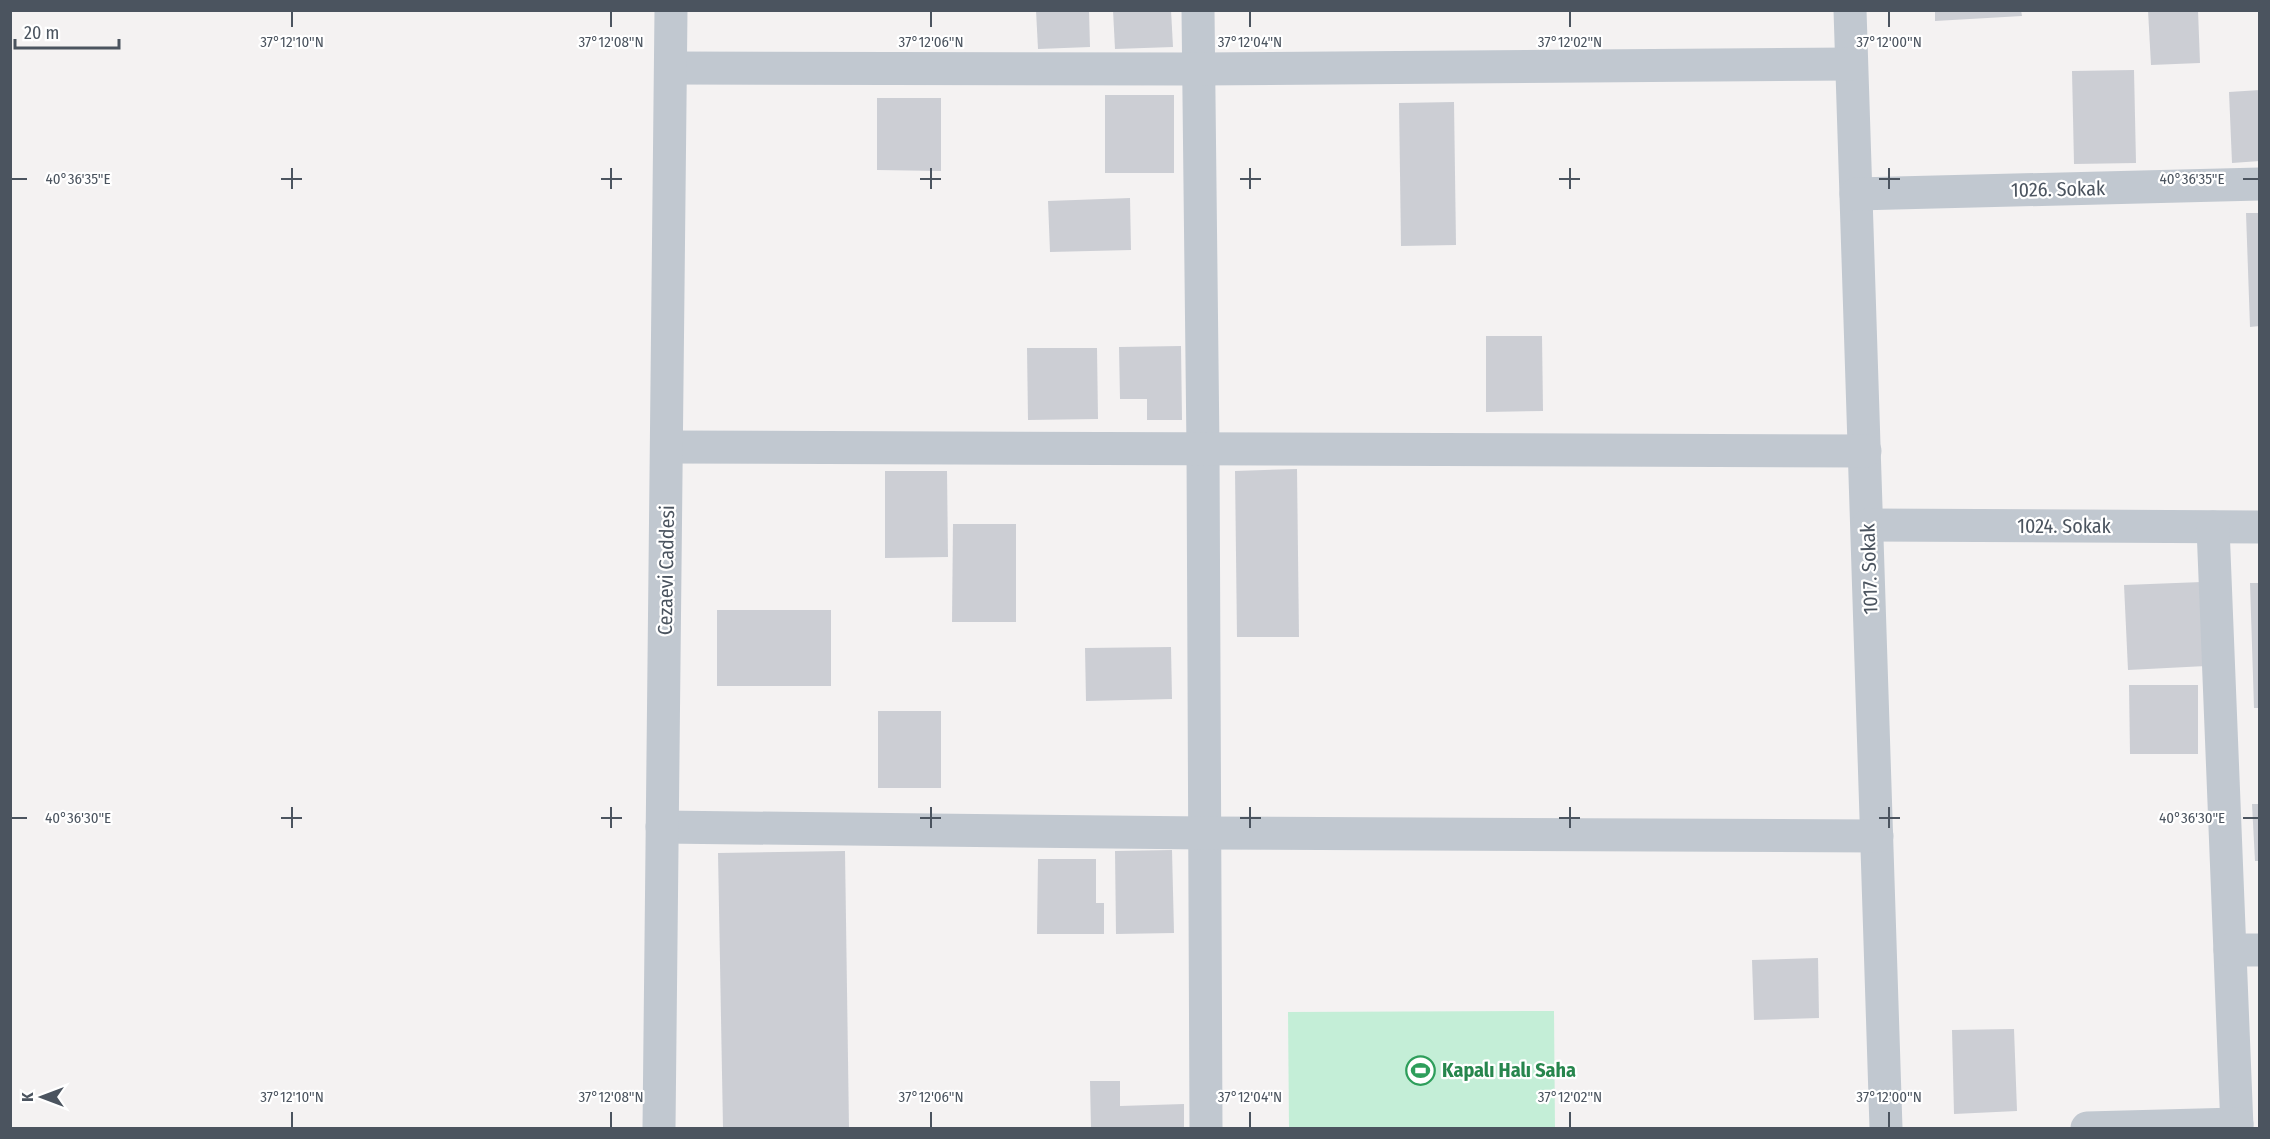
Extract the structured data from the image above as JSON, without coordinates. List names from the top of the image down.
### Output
{
  "streets": {
    "street": [
      "1026. Sokak",
      "1024. Sokak",
      "1017. Sokak",
      "Cezaevi Caddesi"
    ]
  },
  "crossings": [
    ["1026. Sokak", "1017. Sokak"],
    ["1024. Sokak", "1017. Sokak"]
  ],
  "places": {
    "sports": ["Kapalı Halı Saha"]
  },
  "scale_bar": "20 m",
  "north": "left",
  "coordinates": [
    "37°12'10\"N",
    "37°12'08\"N",
    "37°12'06\"N",
    "37°12'04\"N",
    "37°12'02\"N",
    "37°12'00\"N",
    "40°36'35\"E",
    "40°36'30\"E"
  ]
}
